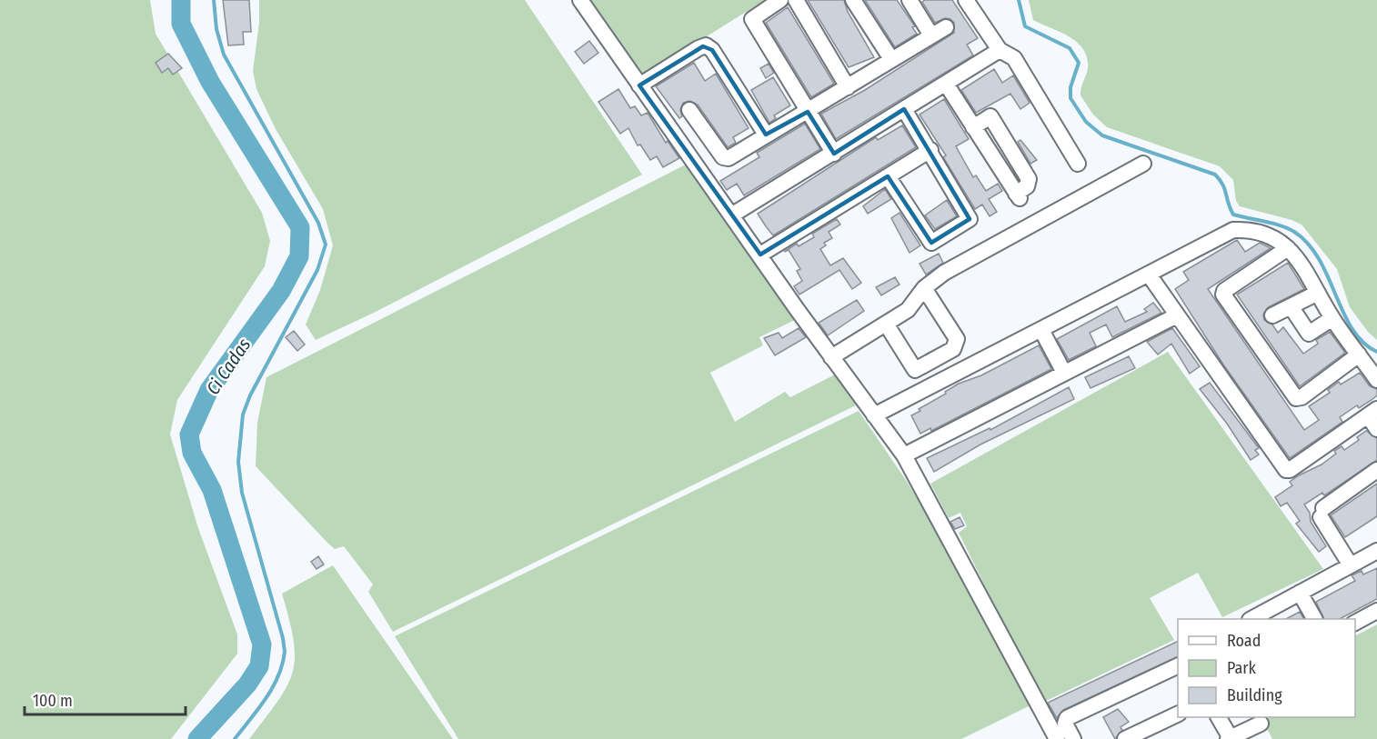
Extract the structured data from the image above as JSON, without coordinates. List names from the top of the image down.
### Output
{
  "water": ["Ci Cadas"],
  "legend": ["Road", "Park", "Building"],
  "scale_bar": "100 m"
}
